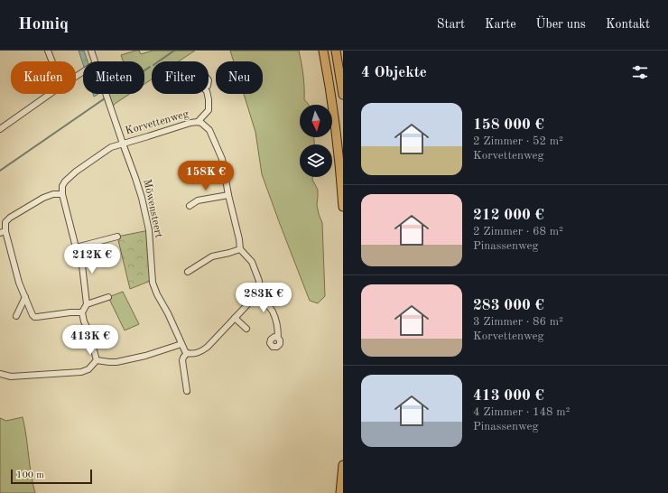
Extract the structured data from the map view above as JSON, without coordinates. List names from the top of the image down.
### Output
{
  "streets": {
    "street": ["Korvettenweg", "Möwensteert"]
  },
  "crossings": [
    ["Korvettenweg", "Möwensteert"]
  ],
  "scale_bar": "100 m",
  "north": "bottom",
  "page": {
    "header": "Homiq",
    "nav": [
      "Start",
      "Karte",
      "Über uns",
      "Kontakt"
    ],
    "heading": "4 Objekte",
    "chip": [
      "Kaufen",
      "Mieten",
      "Filter",
      "Neu"
    ],
    "list": [
      {
        "name": "158 000 €",
        "note": "2 Zimmer · 52 m² · Korvettenweg"
      },
      {
        "name": "212 000 €",
        "note": "2 Zimmer · 68 m² · Pinassenweg"
      },
      {
        "name": "283 000 €",
        "note": "3 Zimmer · 86 m² · Korvettenweg"
      },
      {
        "name": "413 000 €",
        "note": "4 Zimmer · 148 m² · Pinassenweg"
      }
    ],
    "price": [
      "158K €",
      "212K €",
      "283K €",
      "413K €"
    ],
    "scale": "100 m"
  }
}
